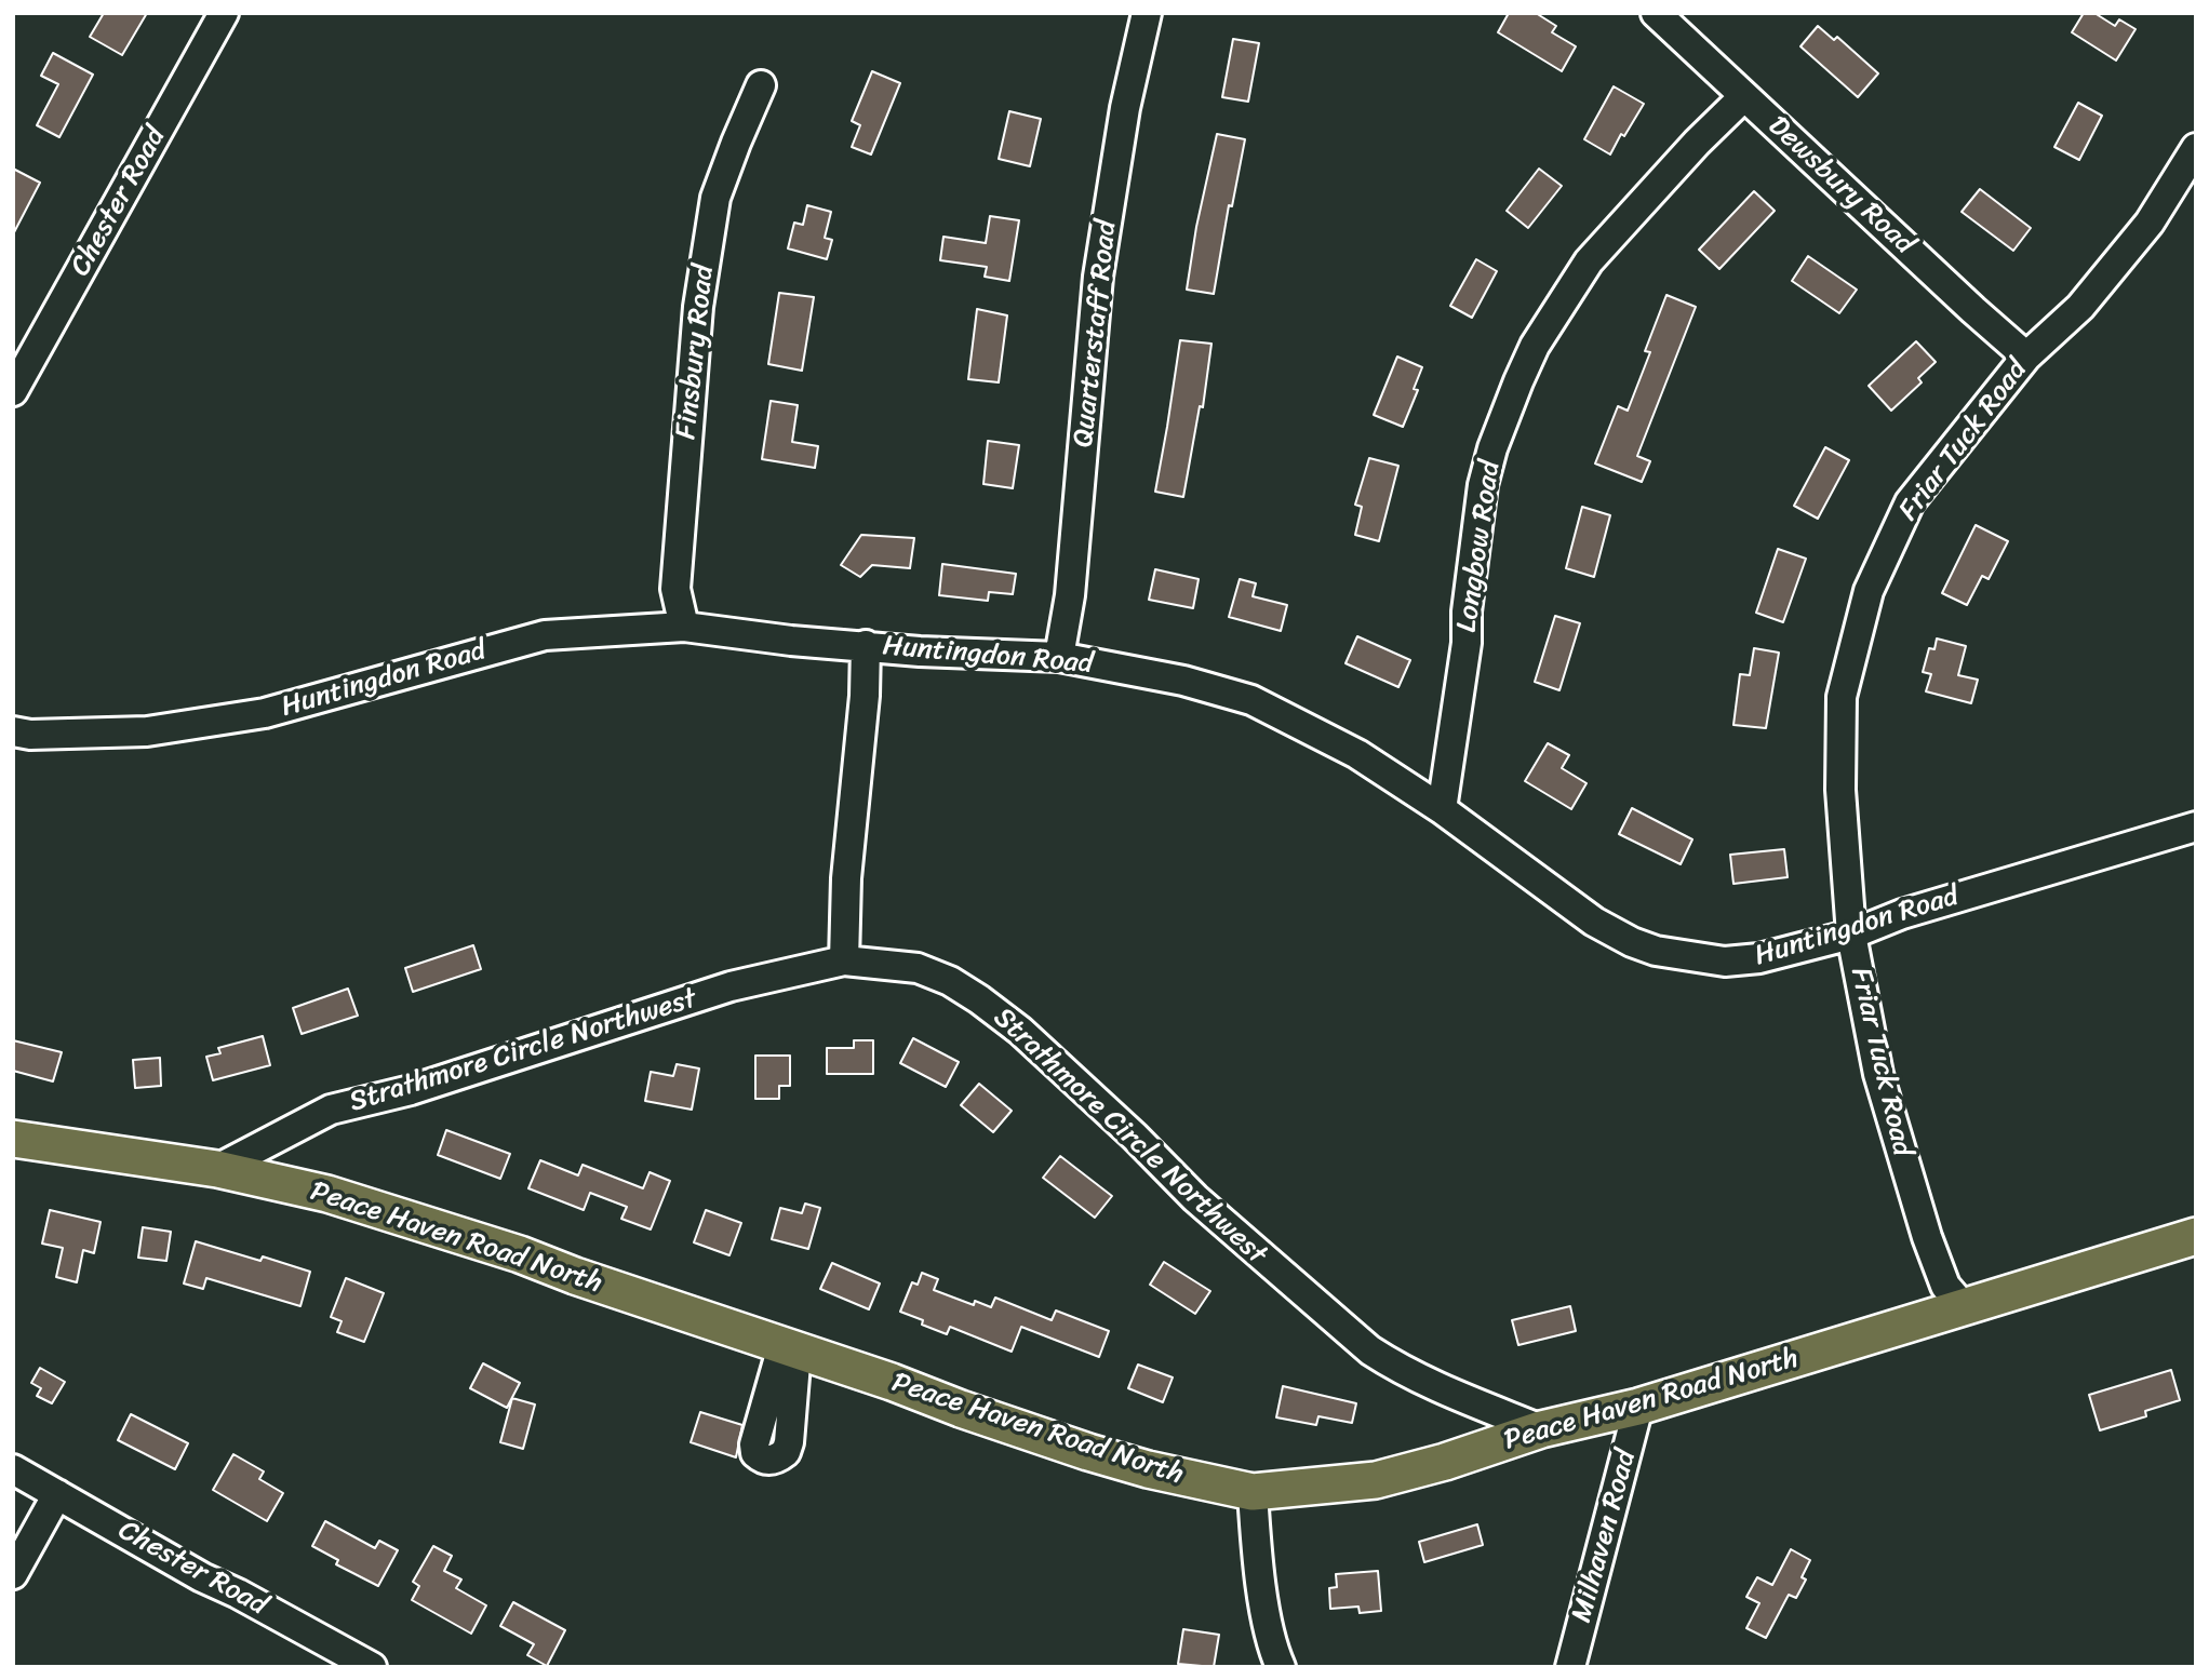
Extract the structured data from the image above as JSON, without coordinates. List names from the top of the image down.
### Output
{
  "streets": {
    "main road": ["Peace Haven Road North"],
    "street": [
      "Dewsbury Road",
      "Chester Road",
      "Quarterstaff Road",
      "Finsbury Road",
      "Friar Tuck Road",
      "Longbow Road",
      "Huntingdon Road",
      "Strathmore Circle Northwest",
      "Milhaven Road"
    ]
  },
  "crossings": [
    ["Dewsbury Road", "Friar Tuck Road"],
    ["Dewsbury Road", "Longbow Road"],
    ["Quarterstaff Road", "Huntingdon Road"],
    ["Finsbury Road", "Huntingdon Road"],
    ["Friar Tuck Road", "Huntingdon Road"],
    ["Friar Tuck Road", "Peace Haven Road North"],
    ["Longbow Road", "Huntingdon Road"],
    ["Strathmore Circle Northwest", "Peace Haven Road North"],
    ["Peace Haven Road North", "Milhaven Road"]
  ]
}
